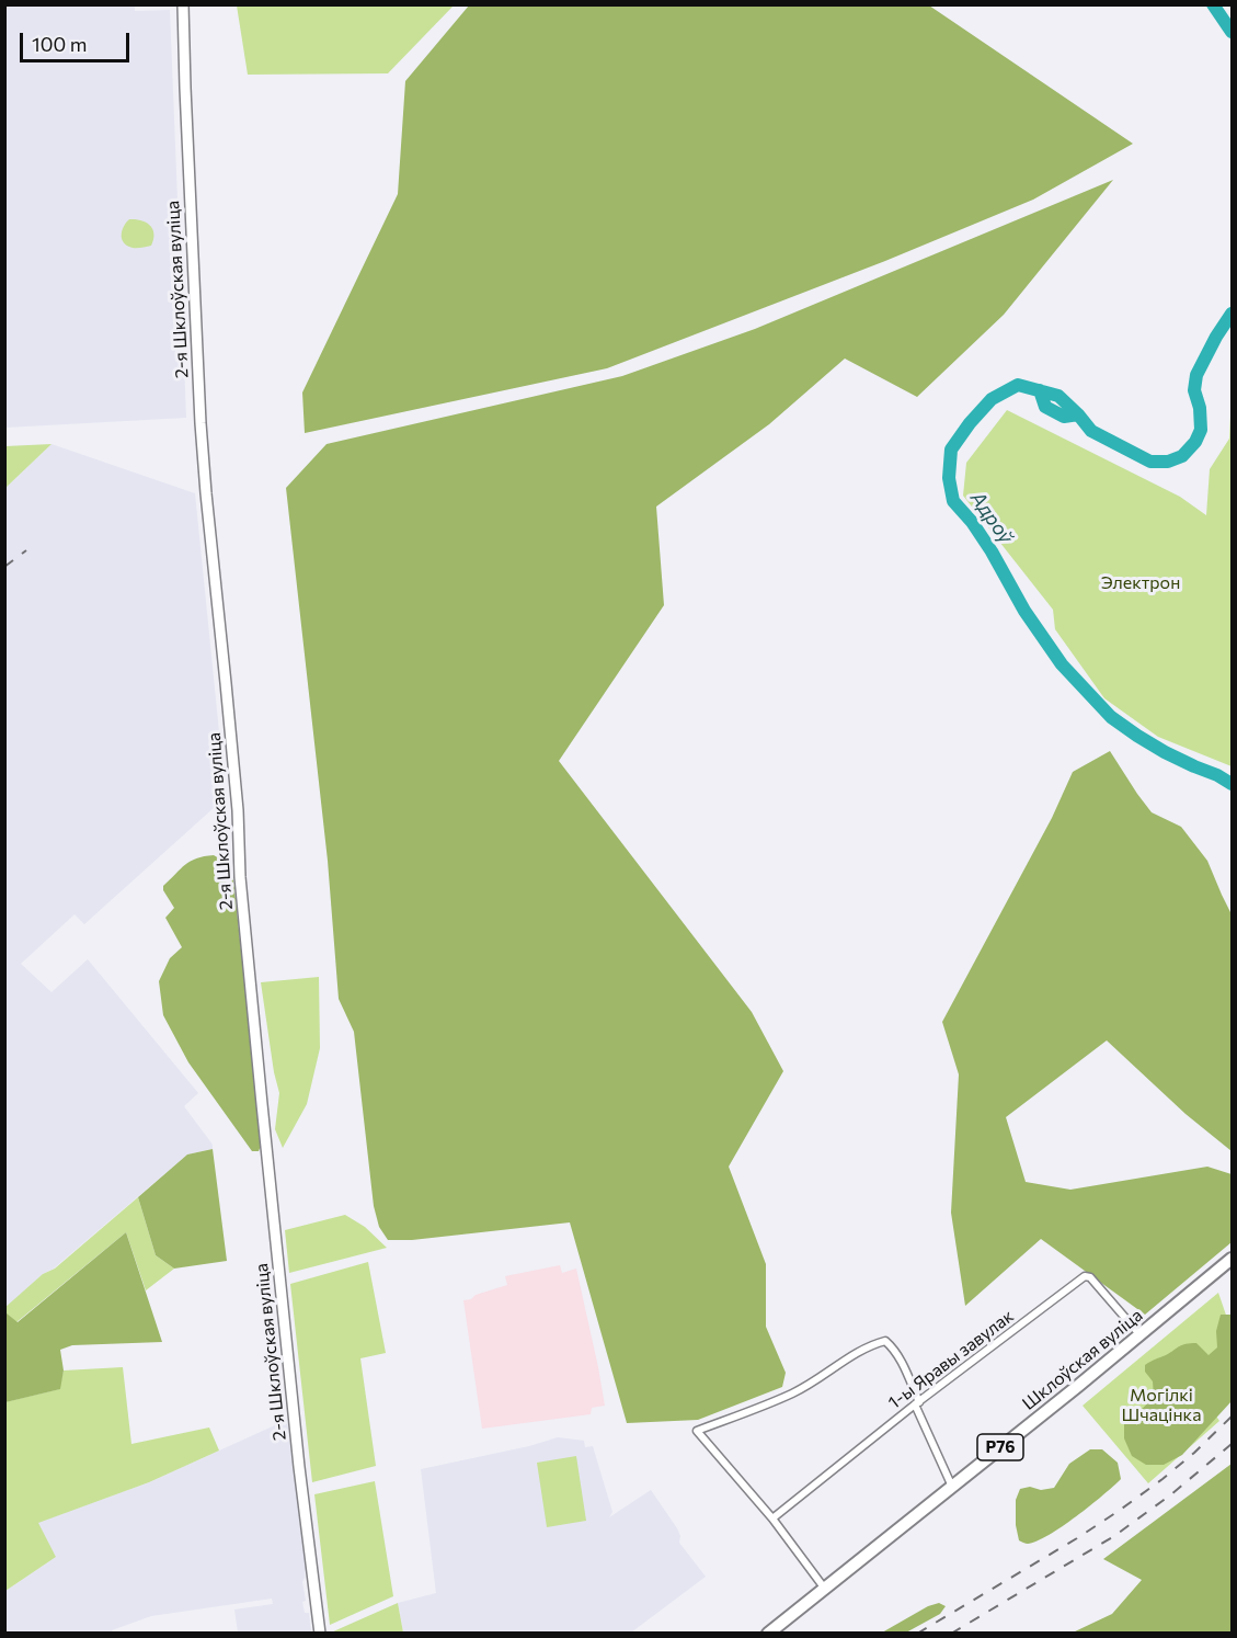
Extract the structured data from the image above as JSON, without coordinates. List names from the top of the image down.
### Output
{
  "streets": {
    "main road": ["Шклоўская вуліца", "Р76"],
    "street": ["2-я Шклоўская вуліца", "1-ы Яравы завулак"]
  },
  "crossings": [
    ["1-ы Яравы завулак", "Шклоўская вуліца"]
  ],
  "water": ["Адроў"],
  "parks": ["Электрон", "Могілкі Шчацінка"],
  "scale_bar": "100 m"
}
